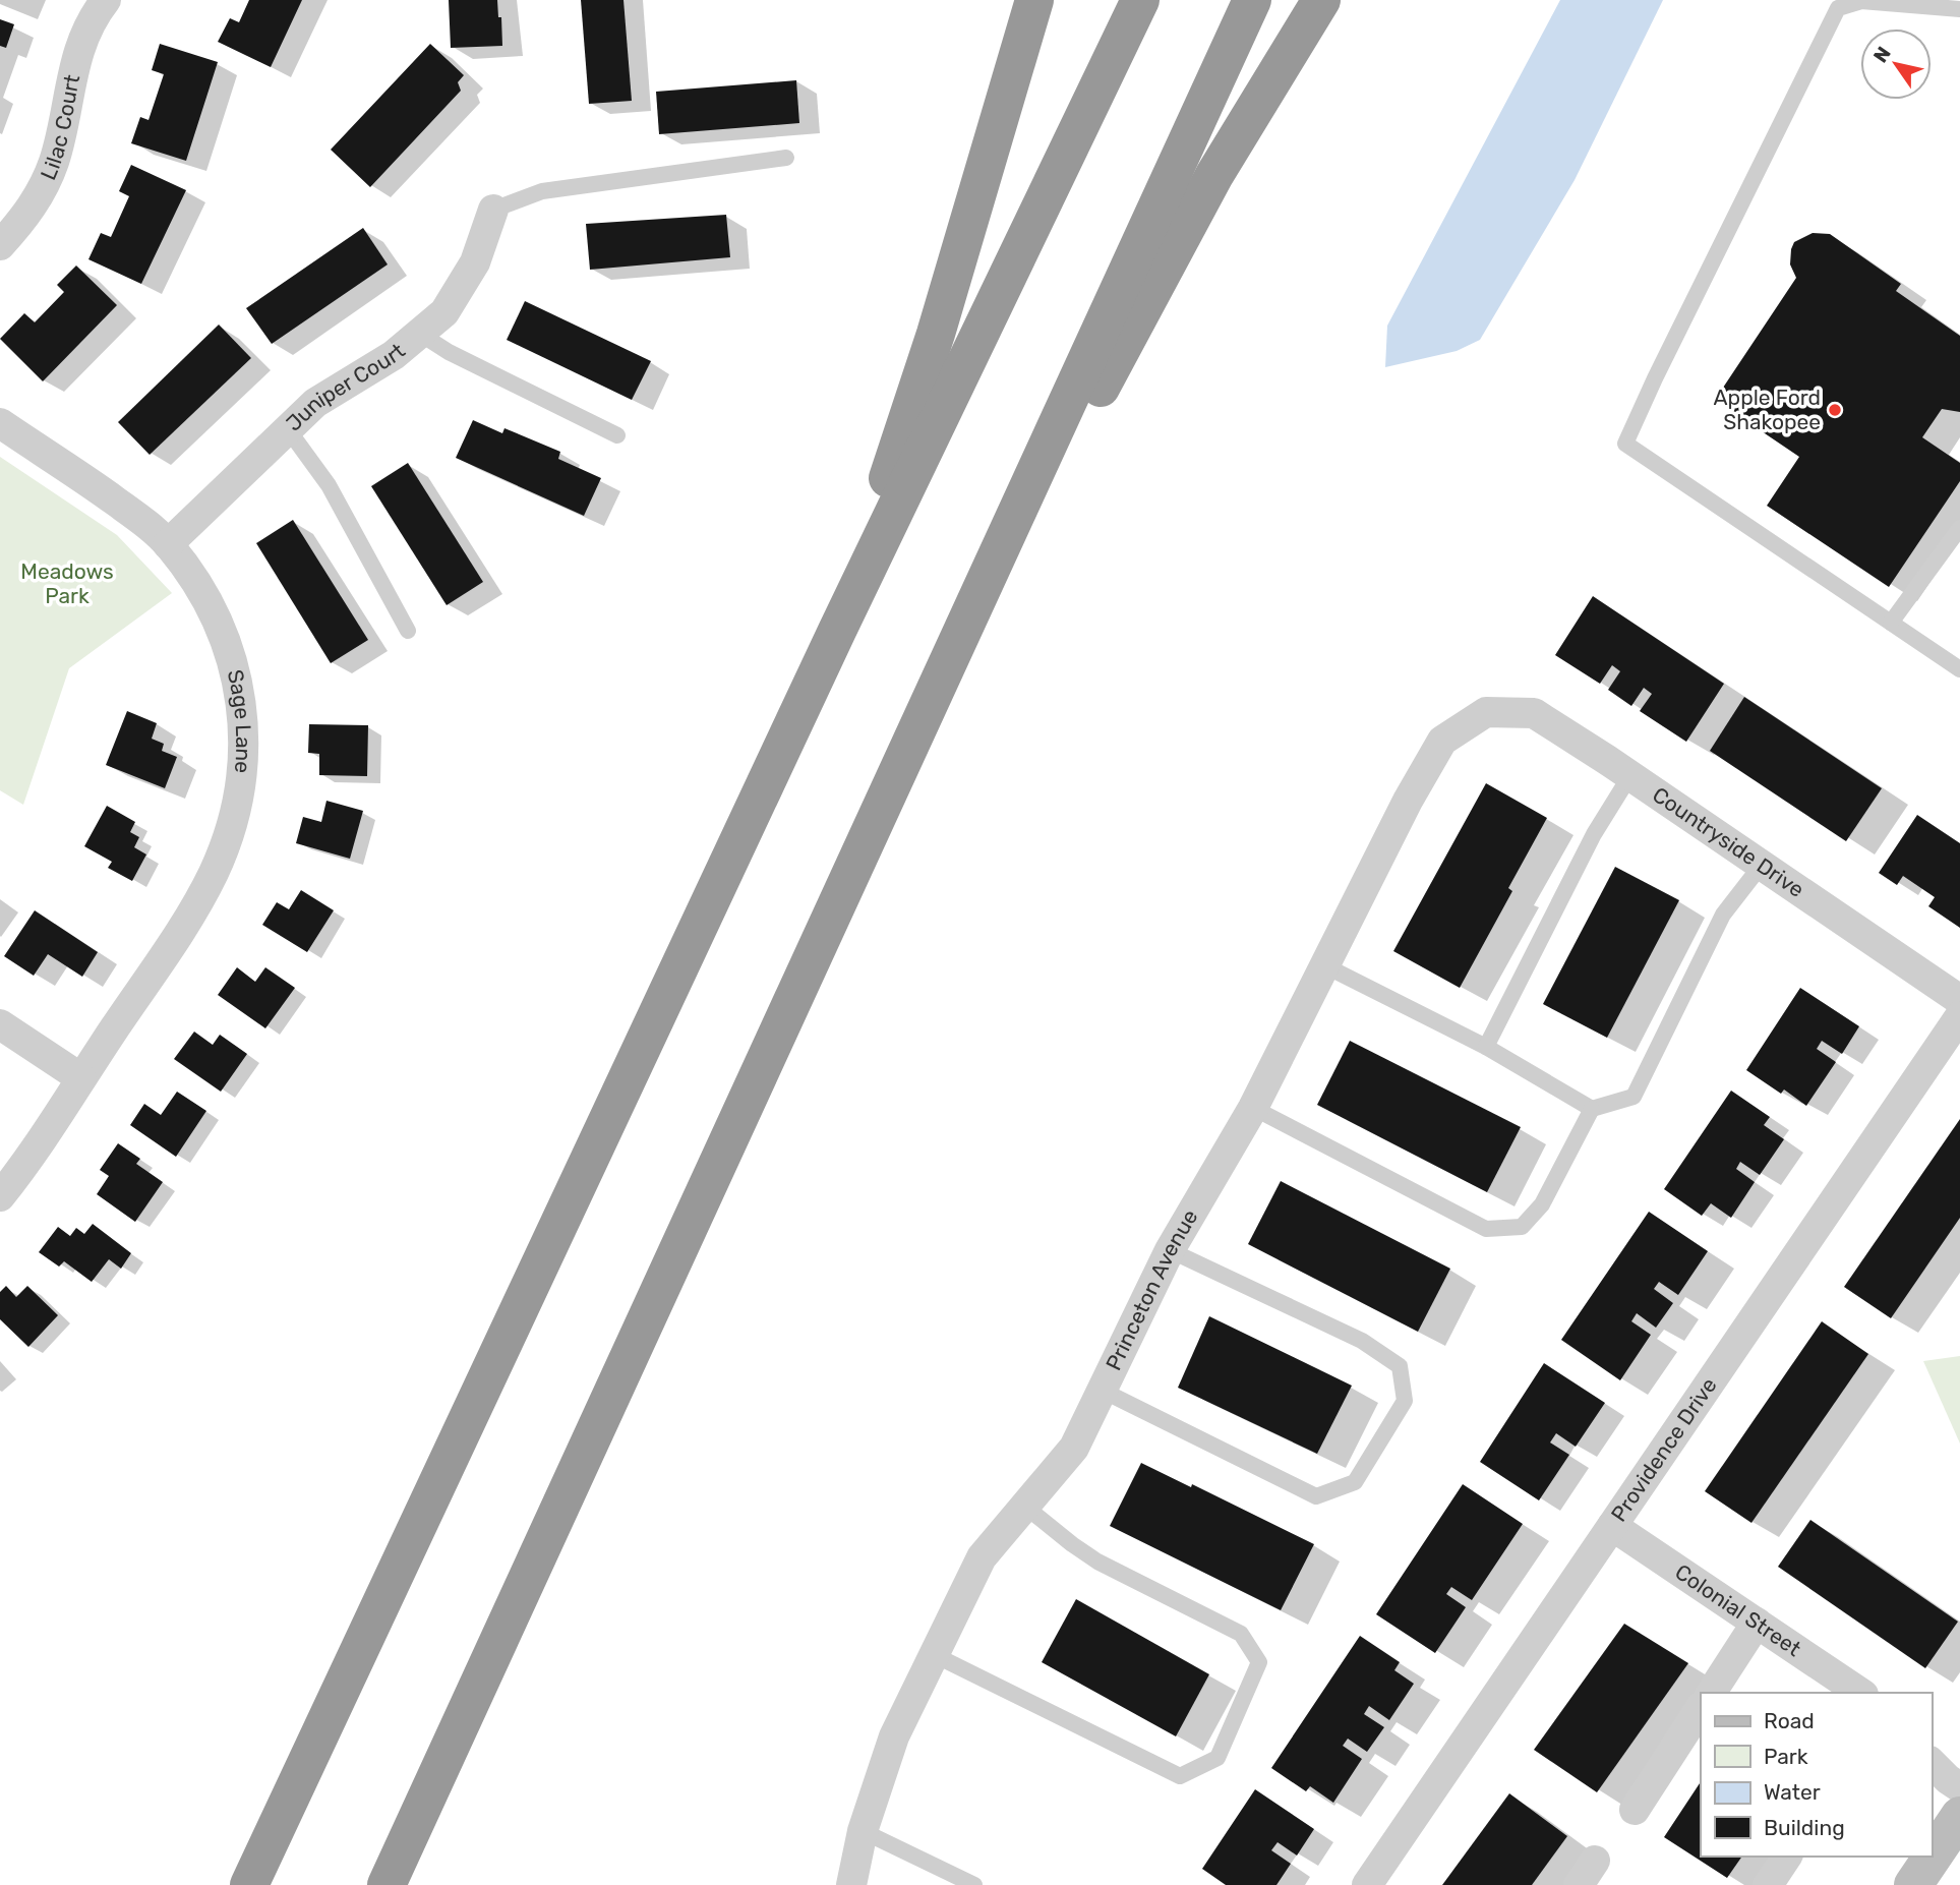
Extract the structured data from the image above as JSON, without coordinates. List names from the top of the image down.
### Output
{
  "streets": {
    "street": [
      "Lilac Court",
      "Juniper Court",
      "Sage Lane",
      "Countryside Drive",
      "Princeton Avenue",
      "Providence Drive",
      "Colonial Street"
    ]
  },
  "crossings": [
    ["Juniper Court", "Sage Lane"],
    ["Countryside Drive", "Princeton Avenue"],
    ["Providence Drive", "Colonial Street"]
  ],
  "parks": ["Meadows Park"],
  "places": ["Apple Ford Shakopee"],
  "legend": [
    "Road",
    "Park",
    "Water",
    "Building"
  ],
  "north": "top left"
}
